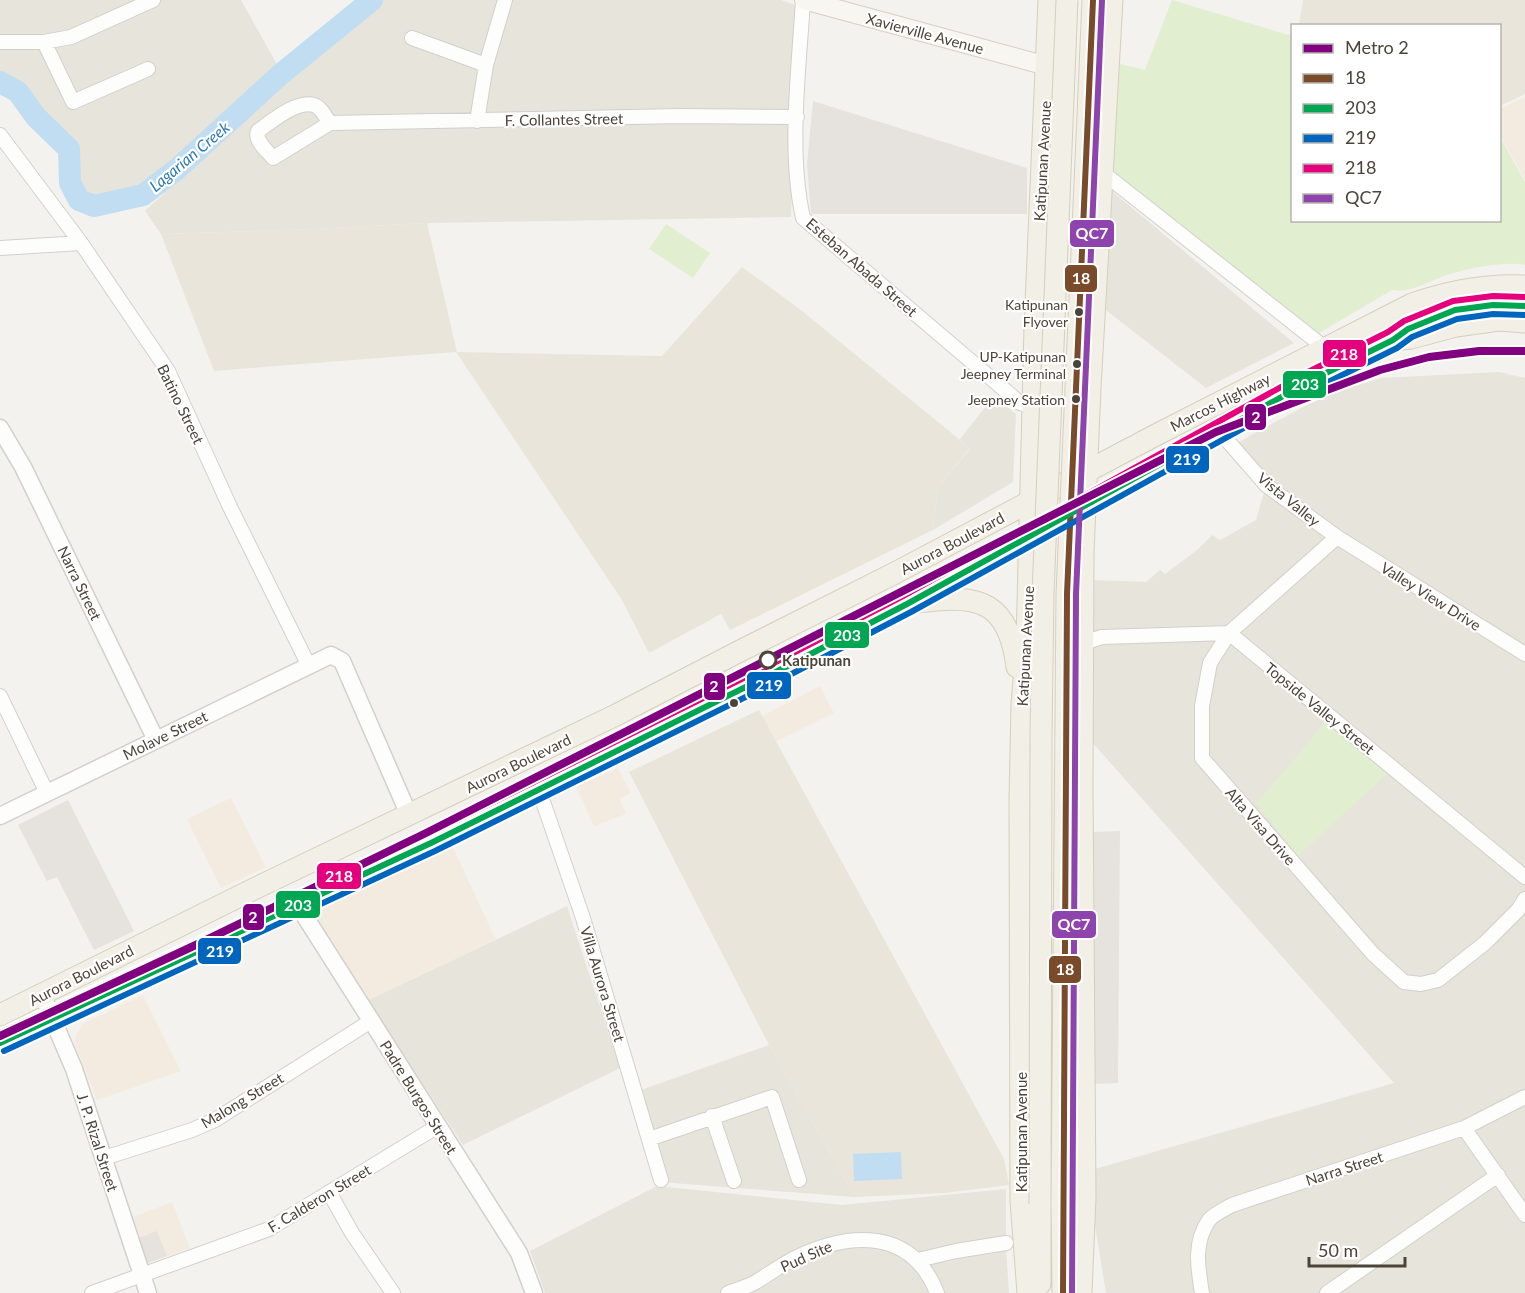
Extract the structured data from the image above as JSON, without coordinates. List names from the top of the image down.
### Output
{
  "streets": {
    "main road": [
      "Xavierville Avenue",
      "Katipunan Avenue",
      "Marcos Highway",
      "Aurora Boulevard"
    ],
    "street": [
      "F. Collantes Street",
      "Esteban Abada Street",
      "Batino Street",
      "Vista Valley",
      "Narra Street",
      "Valley View Drive",
      "Topside Valley Street",
      "Molave Street",
      "Alta Visa Drive",
      "Villa Aurora Street",
      "Padre Burgos Street",
      "Malong Street",
      "J. P. Rizal Street",
      "F. Calderon Street",
      "Pud Site"
    ]
  },
  "crossings": [
    ["Xavierville Avenue", "Katipunan Avenue"],
    ["Xavierville Avenue", "Esteban Abada Street"],
    ["F. Collantes Street", "Esteban Abada Street"],
    ["Katipunan Avenue", "Esteban Abada Street"],
    ["Katipunan Avenue", "Marcos Highway"],
    ["Katipunan Avenue", "Aurora Boulevard"],
    ["Marcos Highway", "Vista Valley"],
    ["Marcos Highway", "Aurora Boulevard"],
    ["Batino Street", "Molave Street"],
    ["Vista Valley", "Valley View Drive"],
    ["Vista Valley", "Alta Visa Drive"],
    ["Aurora Boulevard", "Molave Street"],
    ["Aurora Boulevard", "Villa Aurora Street"],
    ["Aurora Boulevard", "Padre Burgos Street"],
    ["Aurora Boulevard", "J. P. Rizal Street"],
    ["Narra Street", "Molave Street"],
    ["Valley View Drive", "Alta Visa Drive"],
    ["Topside Valley Street", "Alta Visa Drive"],
    ["Padre Burgos Street", "Malong Street"],
    ["Padre Burgos Street", "F. Calderon Street"],
    ["Malong Street", "J. P. Rizal Street"],
    ["J. P. Rizal Street", "F. Calderon Street"]
  ],
  "water": ["Lagarian Creek"],
  "places": [
    "Katipunan Flyover",
    "UP-Katipunan Jeepney Terminal",
    "Jeepney Station",
    "Katipunan"
  ],
  "lines": [
    "transit line 18",
    "transit line QC7",
    "transit line 218",
    "transit line 203",
    "transit line 219",
    "metro line 2"
  ],
  "legend": [
    "Metro 2",
    "18",
    "203",
    "219",
    "218",
    "QC7"
  ],
  "scale_bar": "50 m"
}
